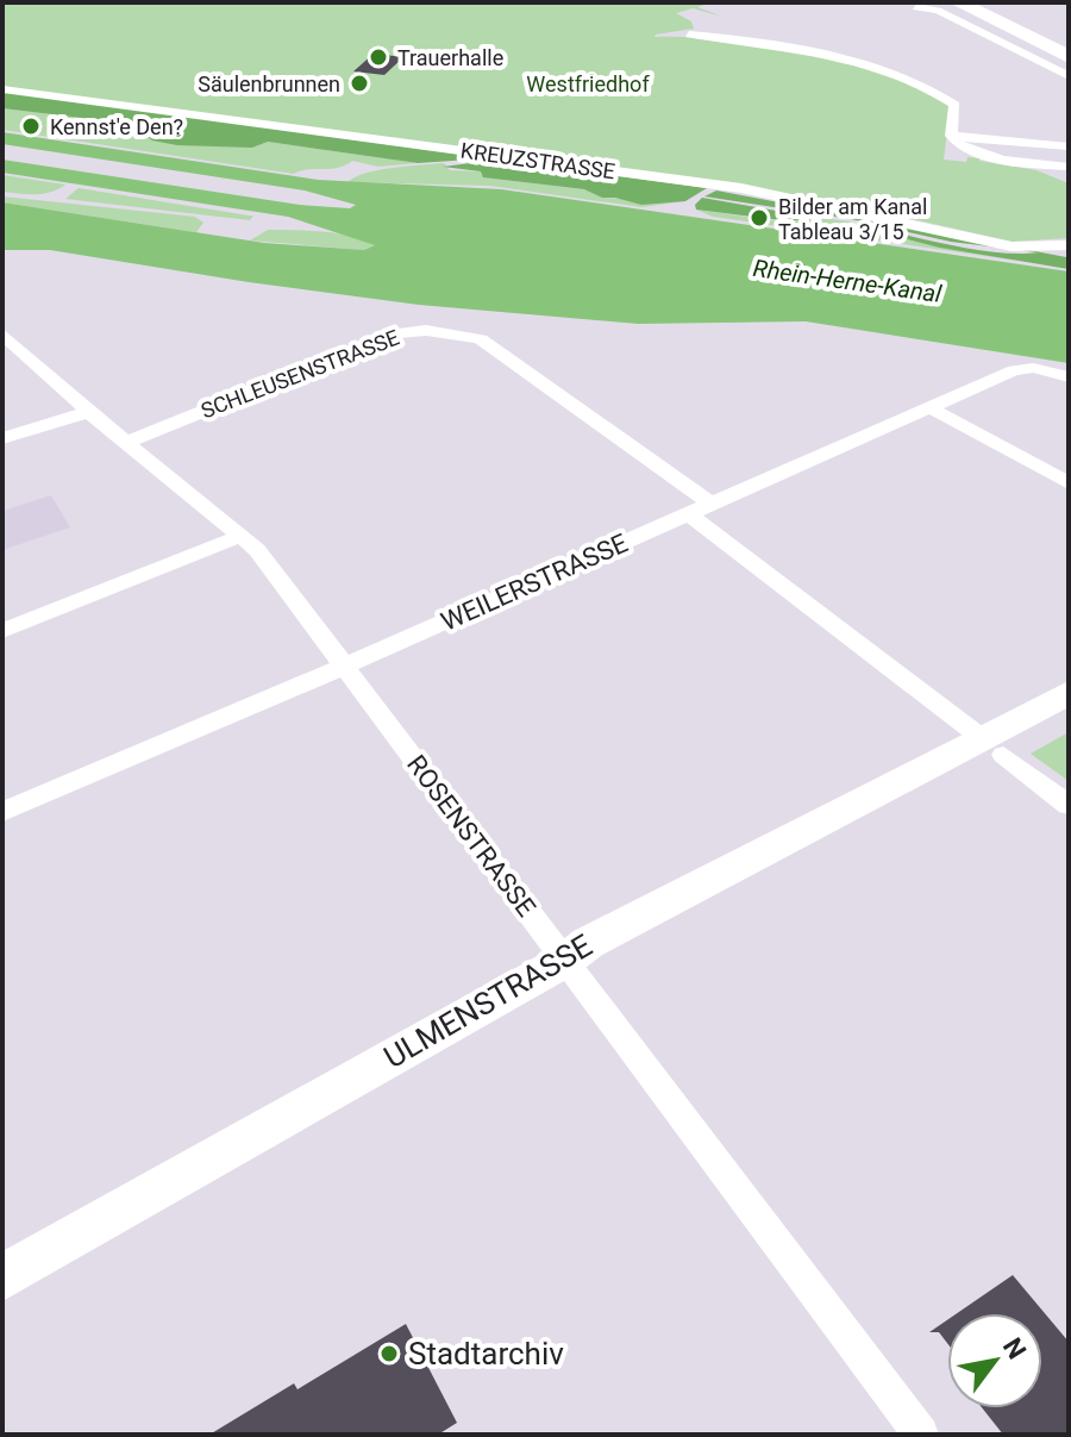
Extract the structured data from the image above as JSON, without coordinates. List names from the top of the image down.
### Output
{
  "streets": {
    "street": [
      "KREUZSTRASSE",
      "SCHLEUSENSTRASSE",
      "WEILERSTRASSE",
      "ROSENSTRASSE",
      "ULMENSTRASSE"
    ]
  },
  "crossings": [
    ["SCHLEUSENSTRASSE", "WEILERSTRASSE"],
    ["SCHLEUSENSTRASSE", "ROSENSTRASSE"],
    ["WEILERSTRASSE", "ROSENSTRASSE"],
    ["ROSENSTRASSE", "ULMENSTRASSE"]
  ],
  "water": ["Rhein-Herne-Kanal"],
  "parks": ["Westfriedhof"],
  "places": [
    "Trauerhalle",
    "Säulenbrunnen",
    "Kennst'e Den?",
    "Bilder am Kanal Tableau 3/15",
    "Stadtarchiv"
  ],
  "north": "top right"
}
